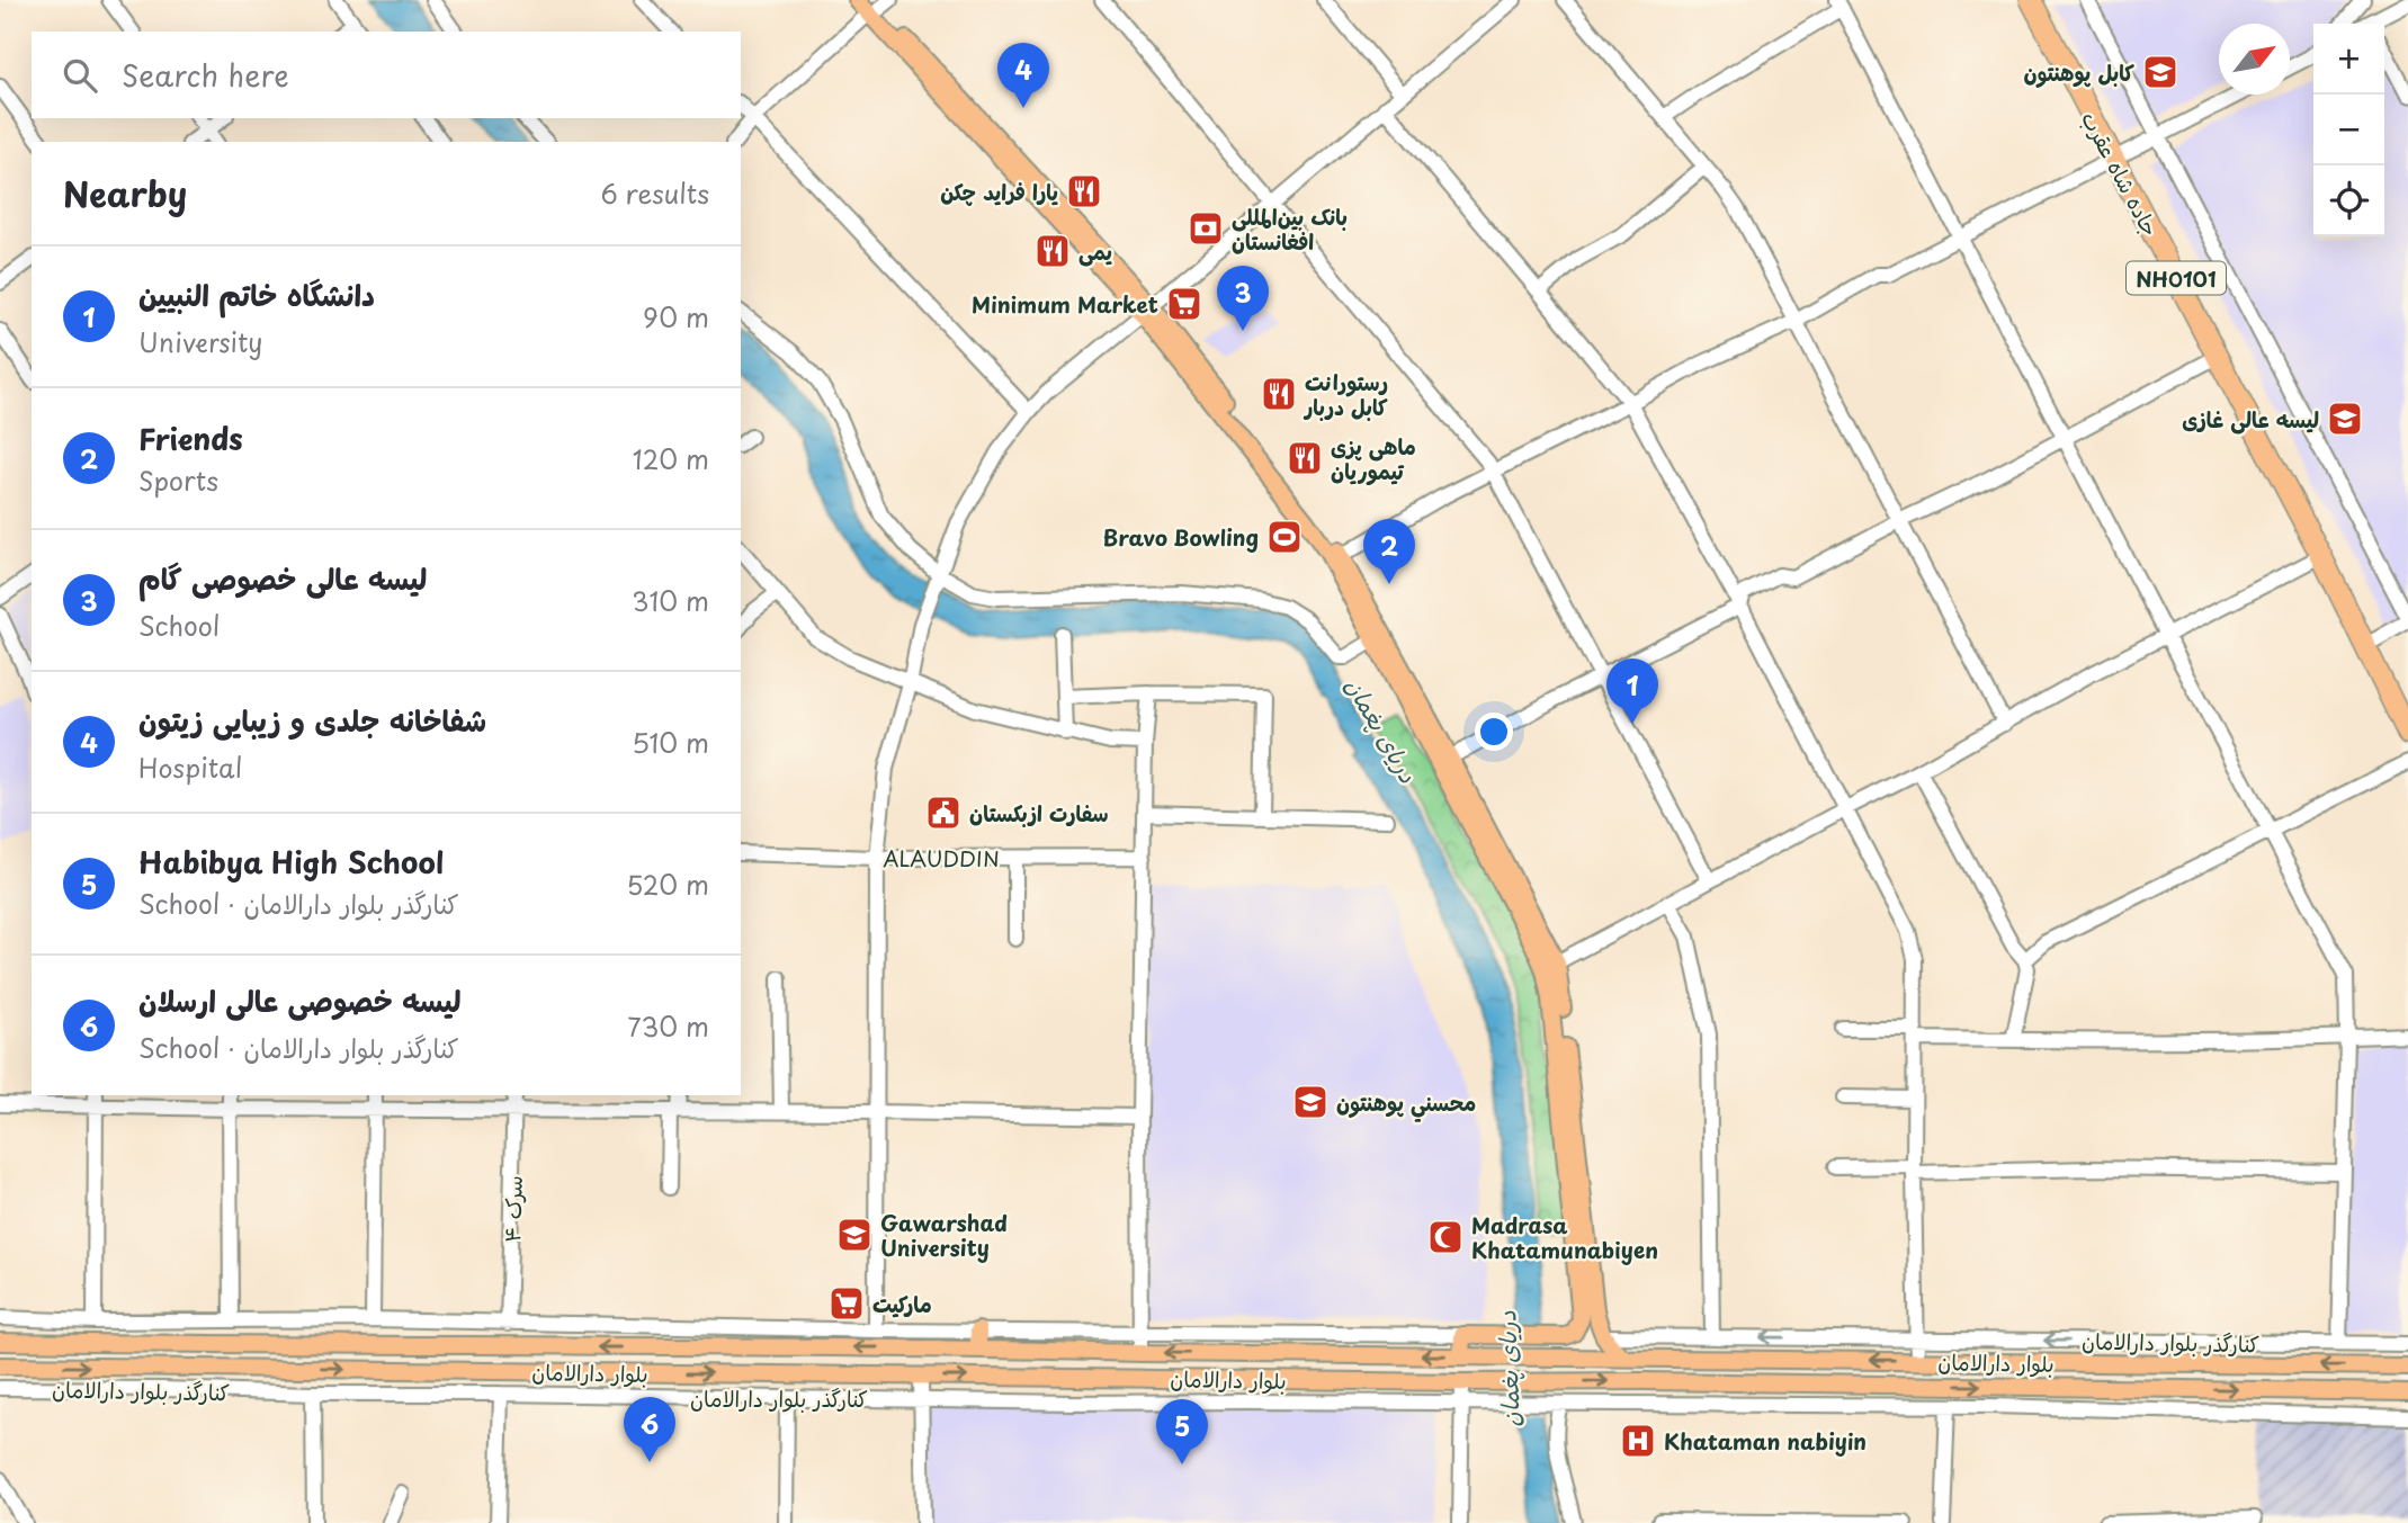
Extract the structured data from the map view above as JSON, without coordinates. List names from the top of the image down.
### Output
{
  "streets": {
    "highway": ["جاده شاه عقرب", "NH0101"],
    "main road": ["بلوار دارالامان"],
    "street": ["ALAUDDIN", "سرک ۴", "کنارگذر بلوار دارالامان"]
  },
  "crossings": [
    ["جاده شاه عقرب", "NH0101"]
  ],
  "water": ["دریای پغمان"],
  "places": {
    "school or university": [
      "کابل پوهنتون",
      "لیسه عالی غازی",
      "محسني پوهنتون",
      "Gawarshad University"
    ],
    "restaurant": [
      "یارا فراید چکن",
      "یمی",
      "رستورانت کابل دربار",
      "ماهی پزی تیموریان"
    ],
    "bank": ["بانک بین‌المللی افغانستان"],
    "supermarket": ["Minimum Market", "مارکیت"],
    "sports": ["Bravo Bowling"],
    "public building": ["سفارت ازبکستان"],
    "mosque": ["Madrasa Khatamunabiyen"],
    "hospital": ["Khataman nabiyin"]
  },
  "north": "top right",
  "page": {
    "map_buttons": ["+", "−"],
    "search": "Search here",
    "pins": [
      "4",
      "3",
      "2",
      "1",
      "6",
      "5"
    ],
    "heading": ["Nearby", "6 results"],
    "list": [
      {
        "mark": "1",
        "name": "دانشگاه خاتم النبیین",
        "note": "University",
        "value": "90 m"
      },
      {
        "mark": "2",
        "name": "Friends",
        "note": "Sports",
        "value": "120 m"
      },
      {
        "mark": "3",
        "name": "لیسه عالی خصوصی گام",
        "note": "School",
        "value": "310 m"
      },
      {
        "mark": "4",
        "name": "شفاخانه جلدی و زیبایی زیتون",
        "note": "Hospital",
        "value": "510 m"
      },
      {
        "mark": "5",
        "name": "Habibya High School",
        "note": "School · کنارگذر بلوار دارالامان",
        "value": "520 m"
      },
      {
        "mark": "6",
        "name": "لیسه خصوصی عالی ارسلان",
        "note": "School · کنارگذر بلوار دارالامان",
        "value": "730 m"
      }
    ]
  }
}
